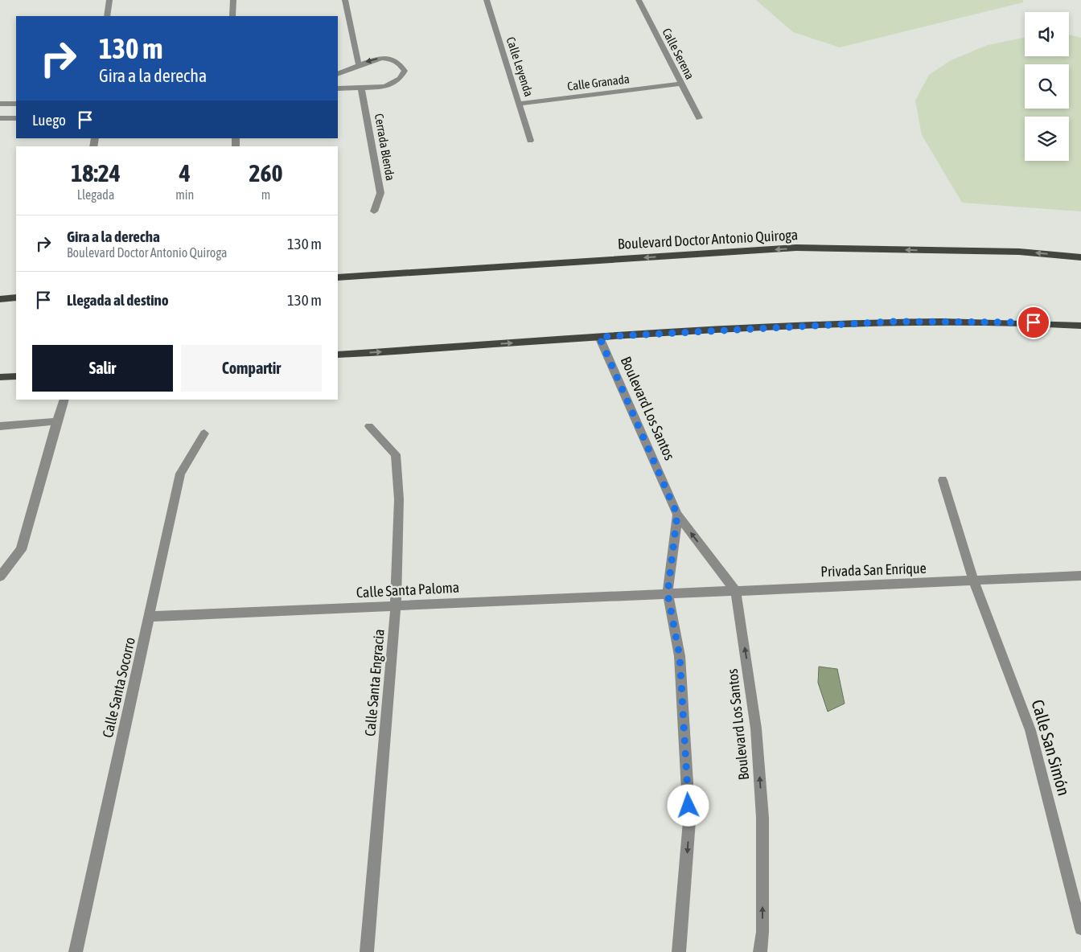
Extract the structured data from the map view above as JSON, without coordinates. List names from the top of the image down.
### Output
{
  "streets": {
    "main road": ["Boulevard Doctor Antonio Quiroga"],
    "street": [
      "Calle Serena",
      "Calle Leyenda",
      "Calle Granada",
      "Cerrada Blenda",
      "Boulevard Los Santos",
      "Privada San Enrique",
      "Calle Santa Paloma",
      "Calle Santa Engracia",
      "Calle Santa Socorro",
      "Calle San Simón"
    ]
  },
  "crossings": [
    ["Calle Serena", "Calle Granada"],
    ["Calle Leyenda", "Calle Granada"],
    ["Boulevard Los Santos", "Privada San Enrique"],
    ["Privada San Enrique", "Calle Santa Paloma"],
    ["Privada San Enrique", "Calle San Simón"],
    ["Calle Santa Paloma", "Calle Santa Engracia"],
    ["Calle Santa Paloma", "Calle Santa Socorro"]
  ],
  "page": {
    "turn": ["130 m", "Gira a la derecha"],
    "then": "Luego",
    "eta": [
      "18:24",
      "Llegada",
      "4",
      "min",
      "260",
      "m"
    ],
    "list": [
      {
        "name": "Gira a la derecha",
        "note": "Boulevard Doctor Antonio Quiroga",
        "value": "130 m"
      },
      {
        "name": "Llegada al destino",
        "value": "130 m"
      }
    ],
    "buttons": ["Salir", "Compartir"]
  }
}
